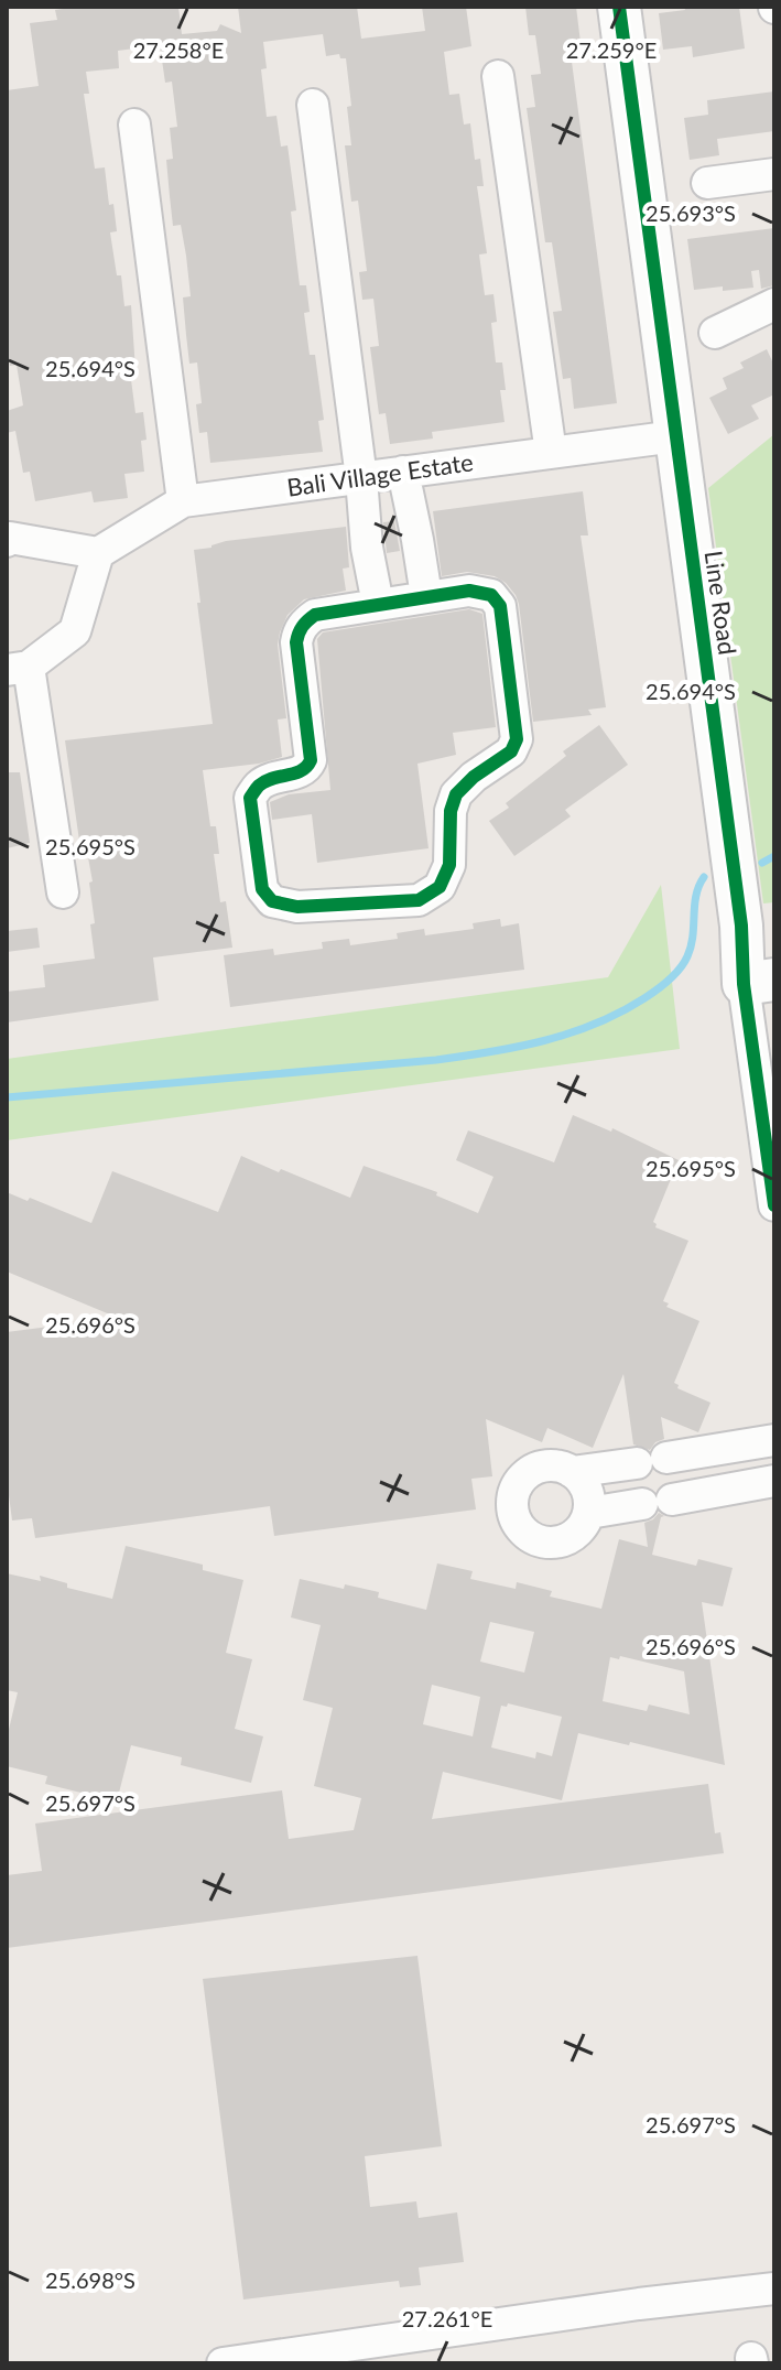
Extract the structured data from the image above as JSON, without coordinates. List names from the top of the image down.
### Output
{
  "streets": {
    "street": ["Bali Village Estate", "Line Road"]
  },
  "crossings": [
    ["Bali Village Estate", "Line Road"]
  ],
  "coordinates": [
    "27.258°E",
    "27.259°E",
    "25.693°S",
    "25.694°S",
    "25.695°S",
    "25.696°S",
    "25.697°S",
    "25.698°S",
    "27.261°E"
  ]
}
